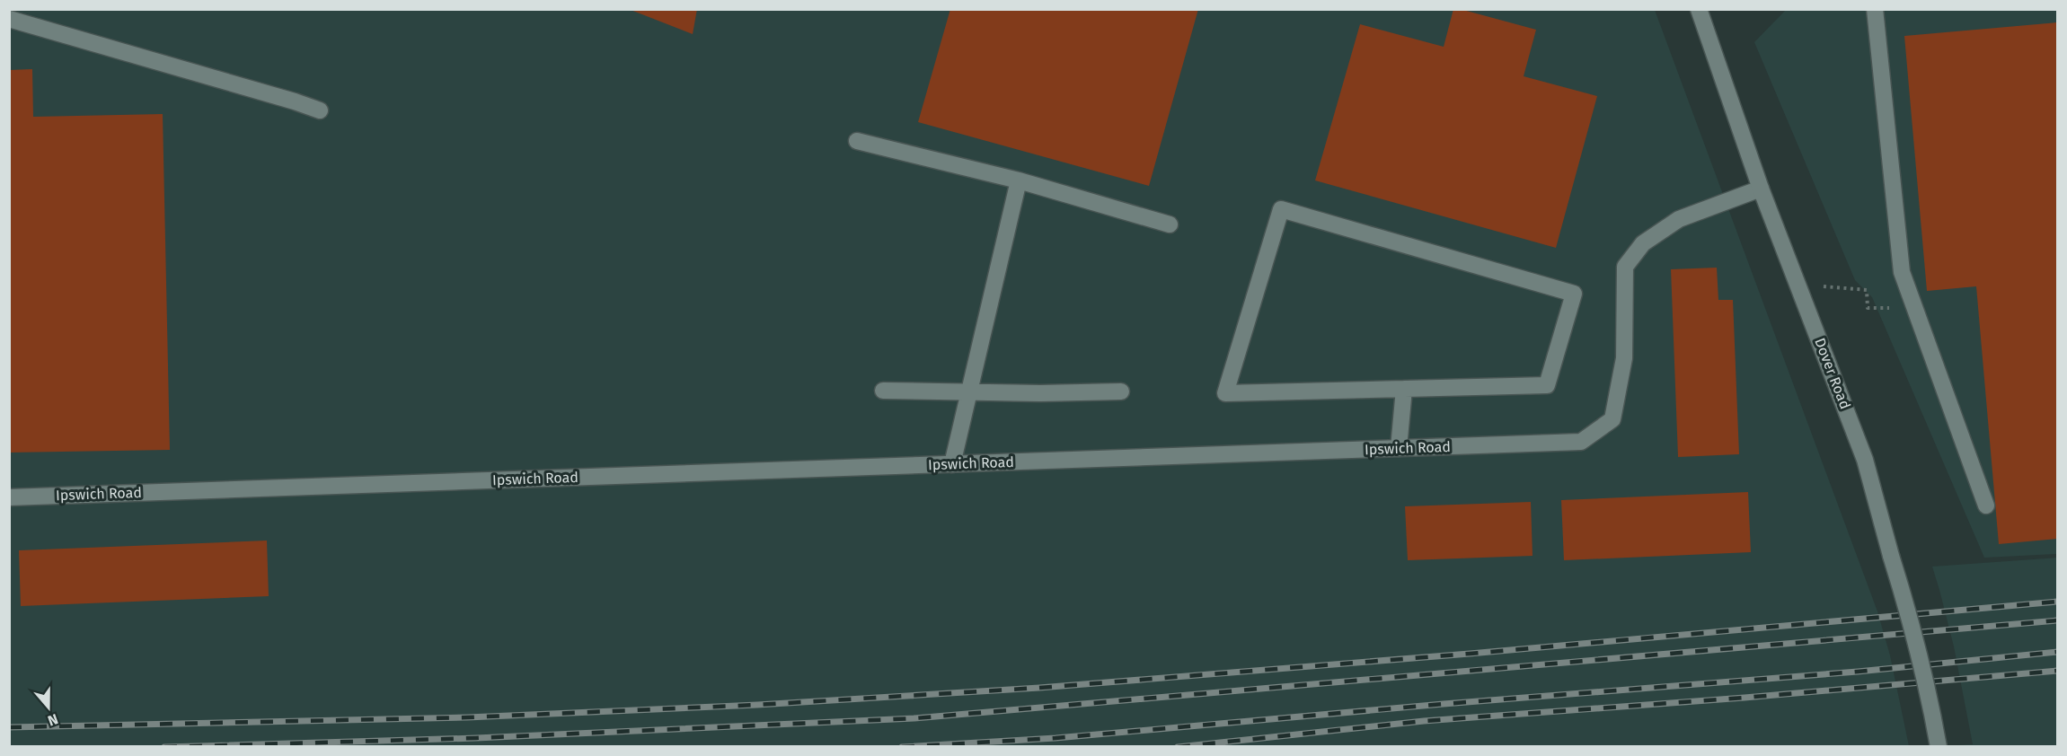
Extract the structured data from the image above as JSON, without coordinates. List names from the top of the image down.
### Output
{
  "streets": {
    "street": ["Dover Road", "Ipswich Road"]
  },
  "crossings": [
    ["Dover Road", "Ipswich Road"]
  ],
  "north": "bottom"
}
